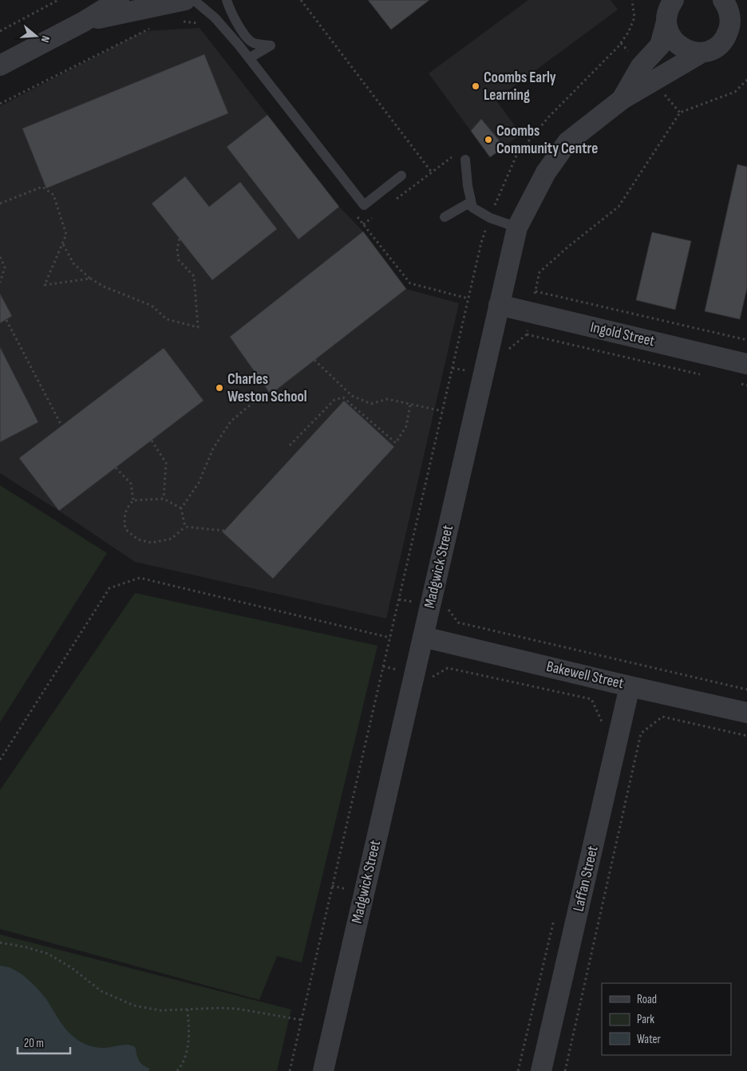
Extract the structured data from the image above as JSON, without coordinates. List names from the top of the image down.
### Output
{
  "streets": {
    "street": [
      "Ingold Street",
      "Madgwick Street",
      "Bakewell Street",
      "Laffan Street"
    ]
  },
  "crossings": [
    ["Ingold Street", "Madgwick Street"],
    ["Madgwick Street", "Bakewell Street"],
    ["Bakewell Street", "Laffan Street"]
  ],
  "places": ["Coombs Early Learning", "Coombs Community Centre", "Charles Weston School"],
  "legend": ["Road", "Park", "Water"],
  "scale_bar": "20 m",
  "north": "right"
}
